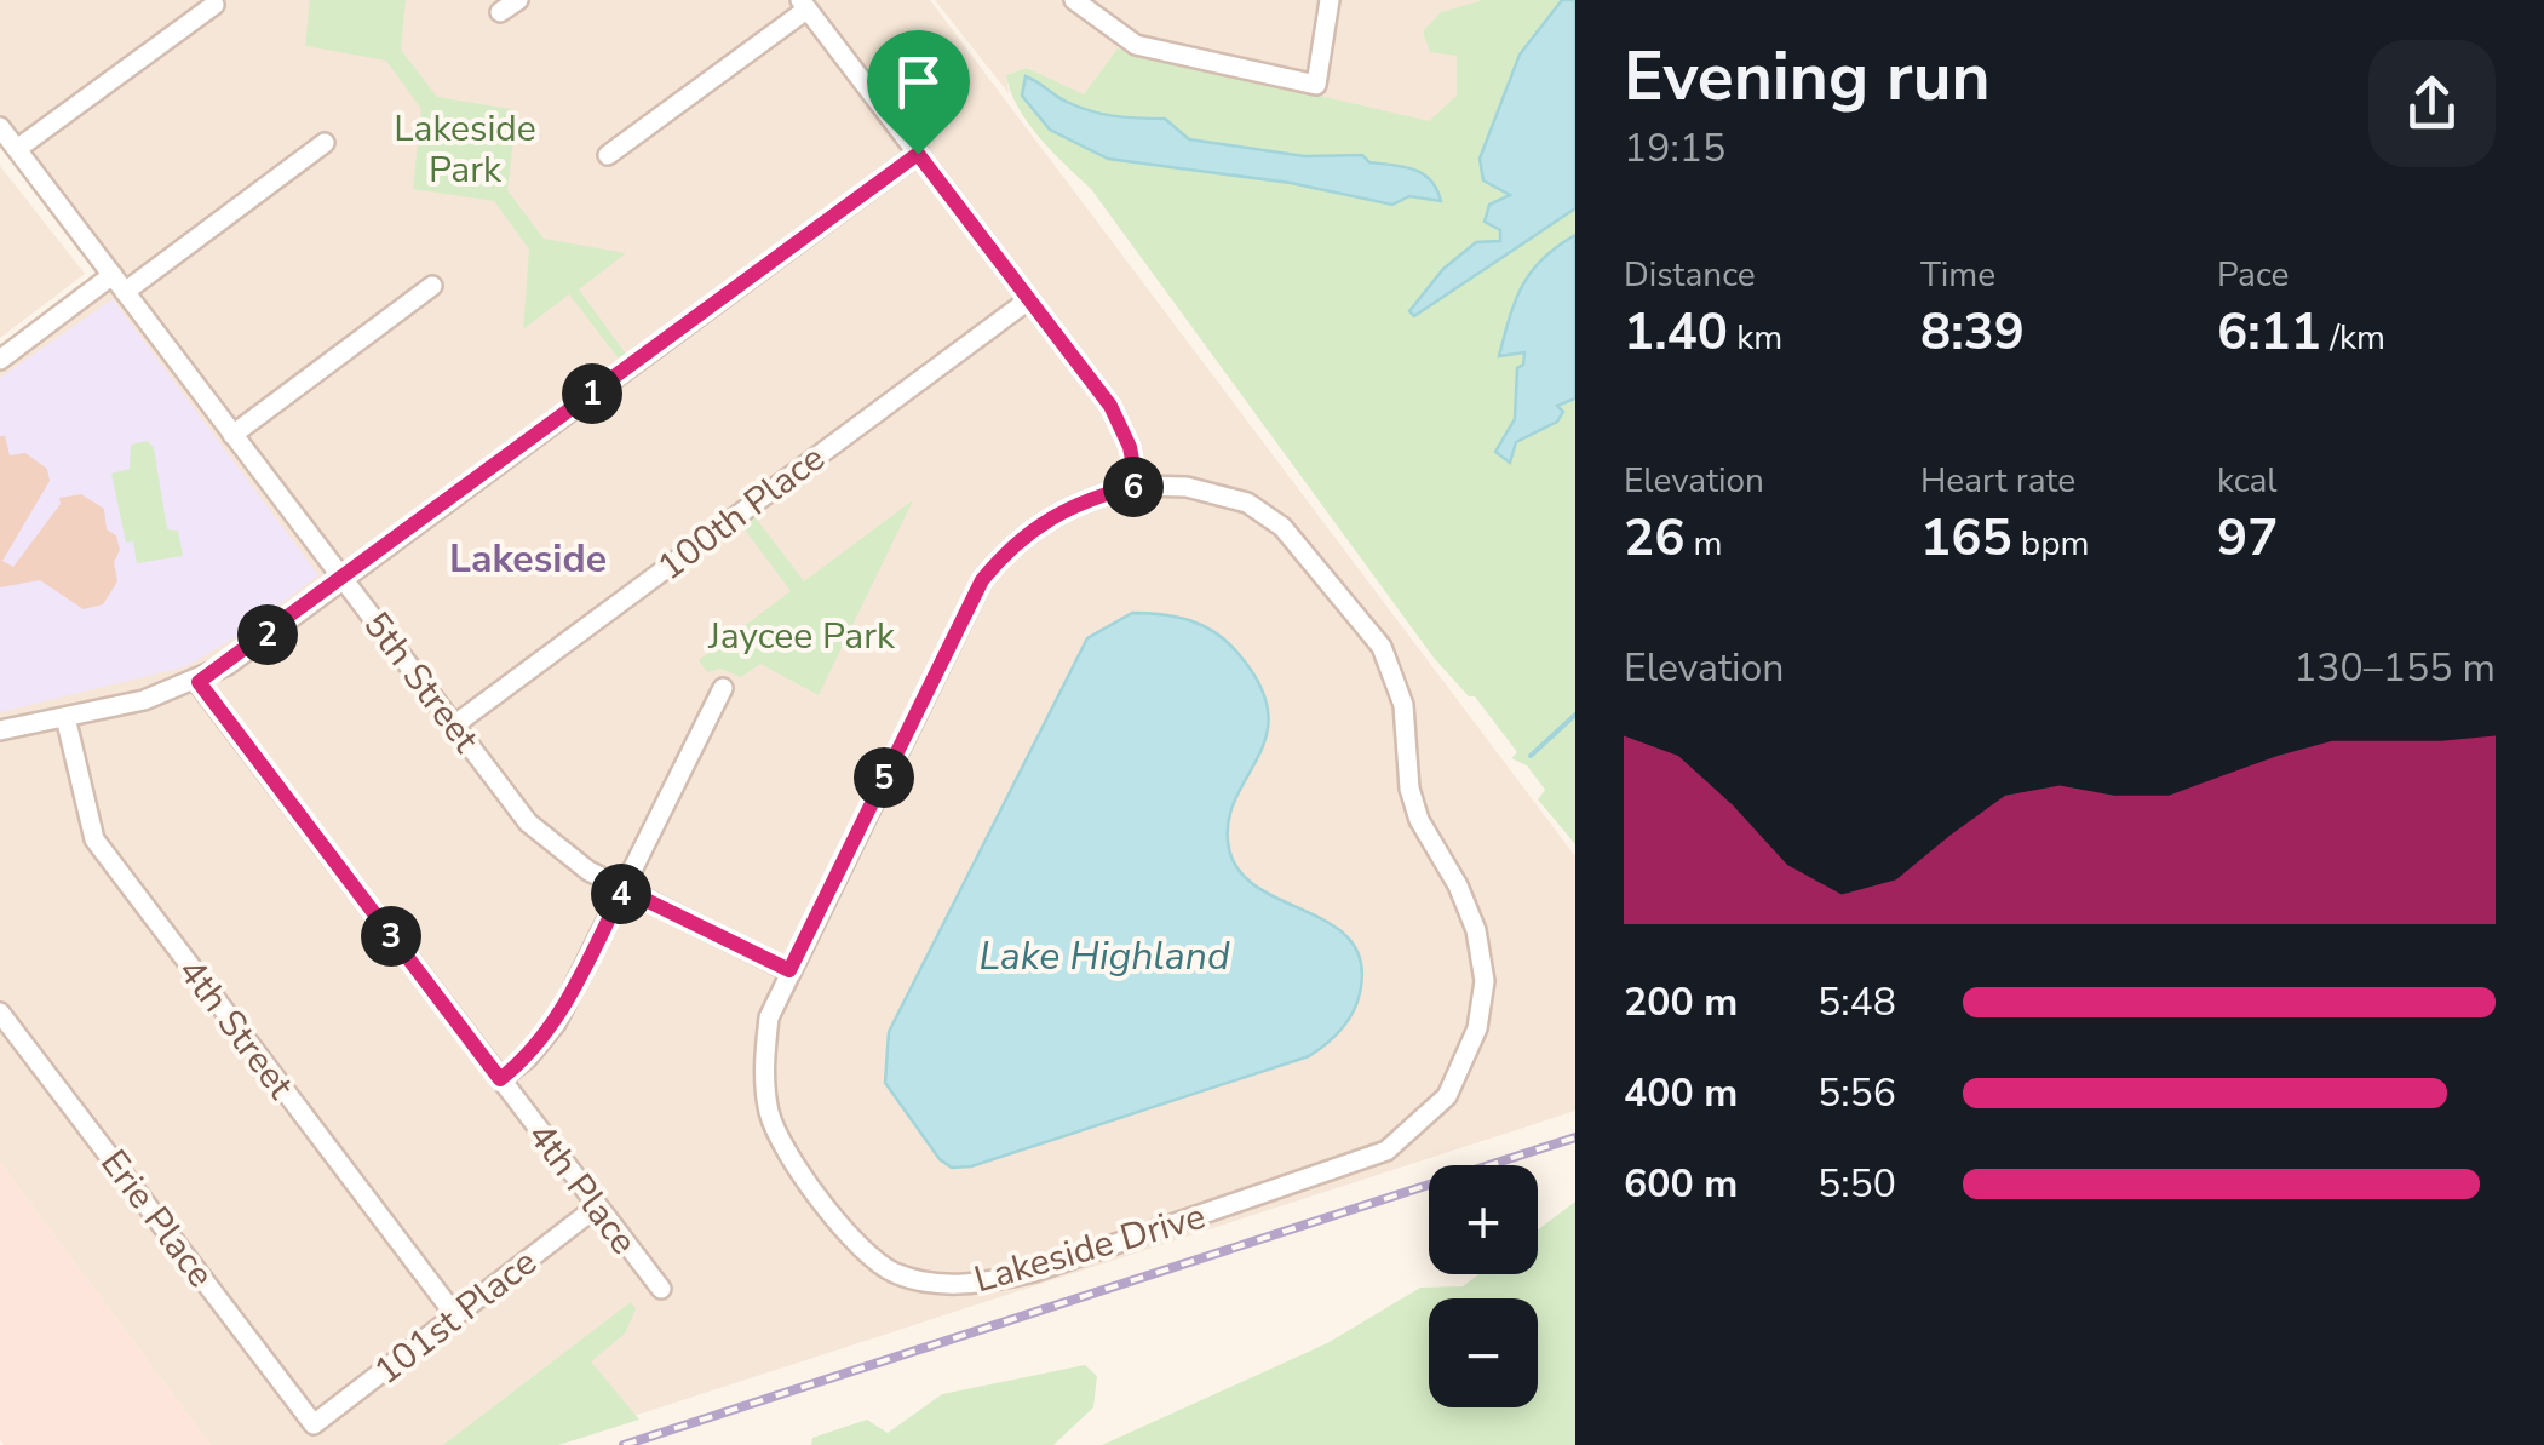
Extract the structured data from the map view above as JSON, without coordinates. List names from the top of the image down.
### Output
{
  "streets": {
    "street": [
      "100th Place",
      "5th Street",
      "4th Street",
      "4th Place",
      "Erie Place",
      "Lakeside Drive",
      "101st Place"
    ]
  },
  "crossings": [
    ["100th Place", "5th Street"],
    ["5th Street", "Lakeside Drive"],
    ["4th Street", "101st Place"],
    ["4th Place", "101st Place"],
    ["Erie Place", "101st Place"]
  ],
  "districts": ["Lakeside"],
  "water": ["Lake Highland"],
  "parks": ["Lakeside Park", "Jaycee Park"],
  "page": {
    "heading": ["Evening run", "19:15"],
    "stats": [
      ["Distance", "1.40 km"],
      ["Time", "8:39"],
      ["Pace", "6:11 /km"],
      ["Elevation", "26 m"],
      ["Heart rate", "165 bpm"],
      ["kcal", "97"]
    ],
    "pins": [
      "1",
      "6",
      "2",
      "5",
      "4",
      "3"
    ],
    "chart": ["Elevation", "130–155 m"],
    "list": [
      {
        "name": "200 m",
        "note": "5:48"
      },
      {
        "name": "400 m",
        "note": "5:56"
      },
      {
        "name": "600 m",
        "note": "5:50"
      }
    ],
    "map_buttons": ["+", "−"]
  }
}
